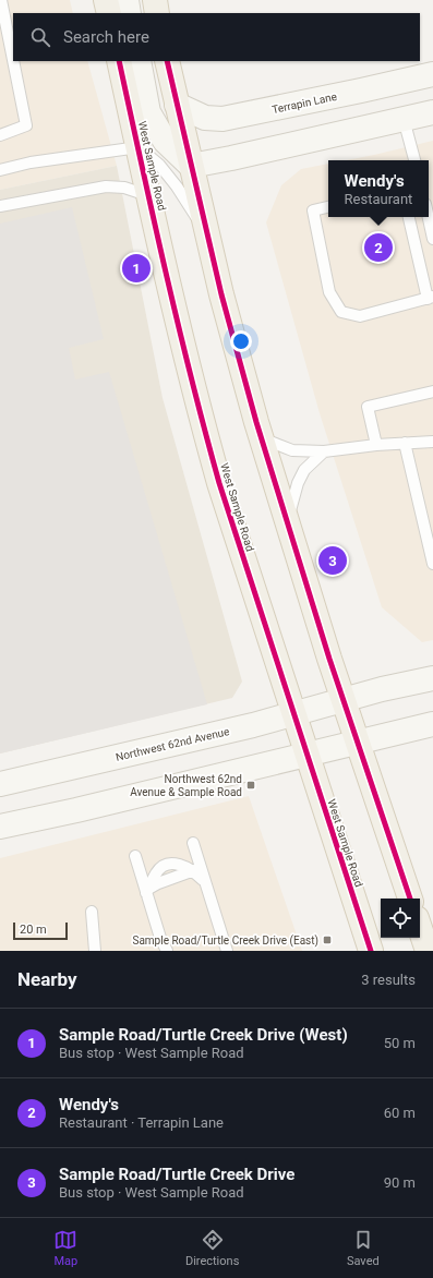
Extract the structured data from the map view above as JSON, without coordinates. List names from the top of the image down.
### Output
{
  "streets": {
    "main road": ["West Sample Road"],
    "street": ["Terrapin Lane", "Northwest 62nd Avenue"]
  },
  "crossings": [
    ["West Sample Road", "Northwest 62nd Avenue"]
  ],
  "places": {
    "transit": ["Northwest 62nd Avenue & Sample Road", "Sample Road/Turtle Creek Drive (East)"]
  },
  "scale_bar": "20 m",
  "page": {
    "search": "Search here",
    "popup": ["Wendy's", "Restaurant"],
    "pins": ["2", "1", "3"],
    "scale": "20 m",
    "heading": ["Nearby", "3 results"],
    "list": [
      {
        "mark": "1",
        "name": "Sample Road/Turtle Creek Drive (West)",
        "note": "Bus stop · West Sample Road",
        "value": "50 m"
      },
      {
        "mark": "2",
        "name": "Wendy's",
        "note": "Restaurant · Terrapin Lane",
        "value": "60 m"
      },
      {
        "mark": "3",
        "name": "Sample Road/Turtle Creek Drive",
        "note": "Bus stop · West Sample Road",
        "value": "90 m"
      }
    ],
    "nav": ["Map", "Directions", "Saved"]
  }
}
